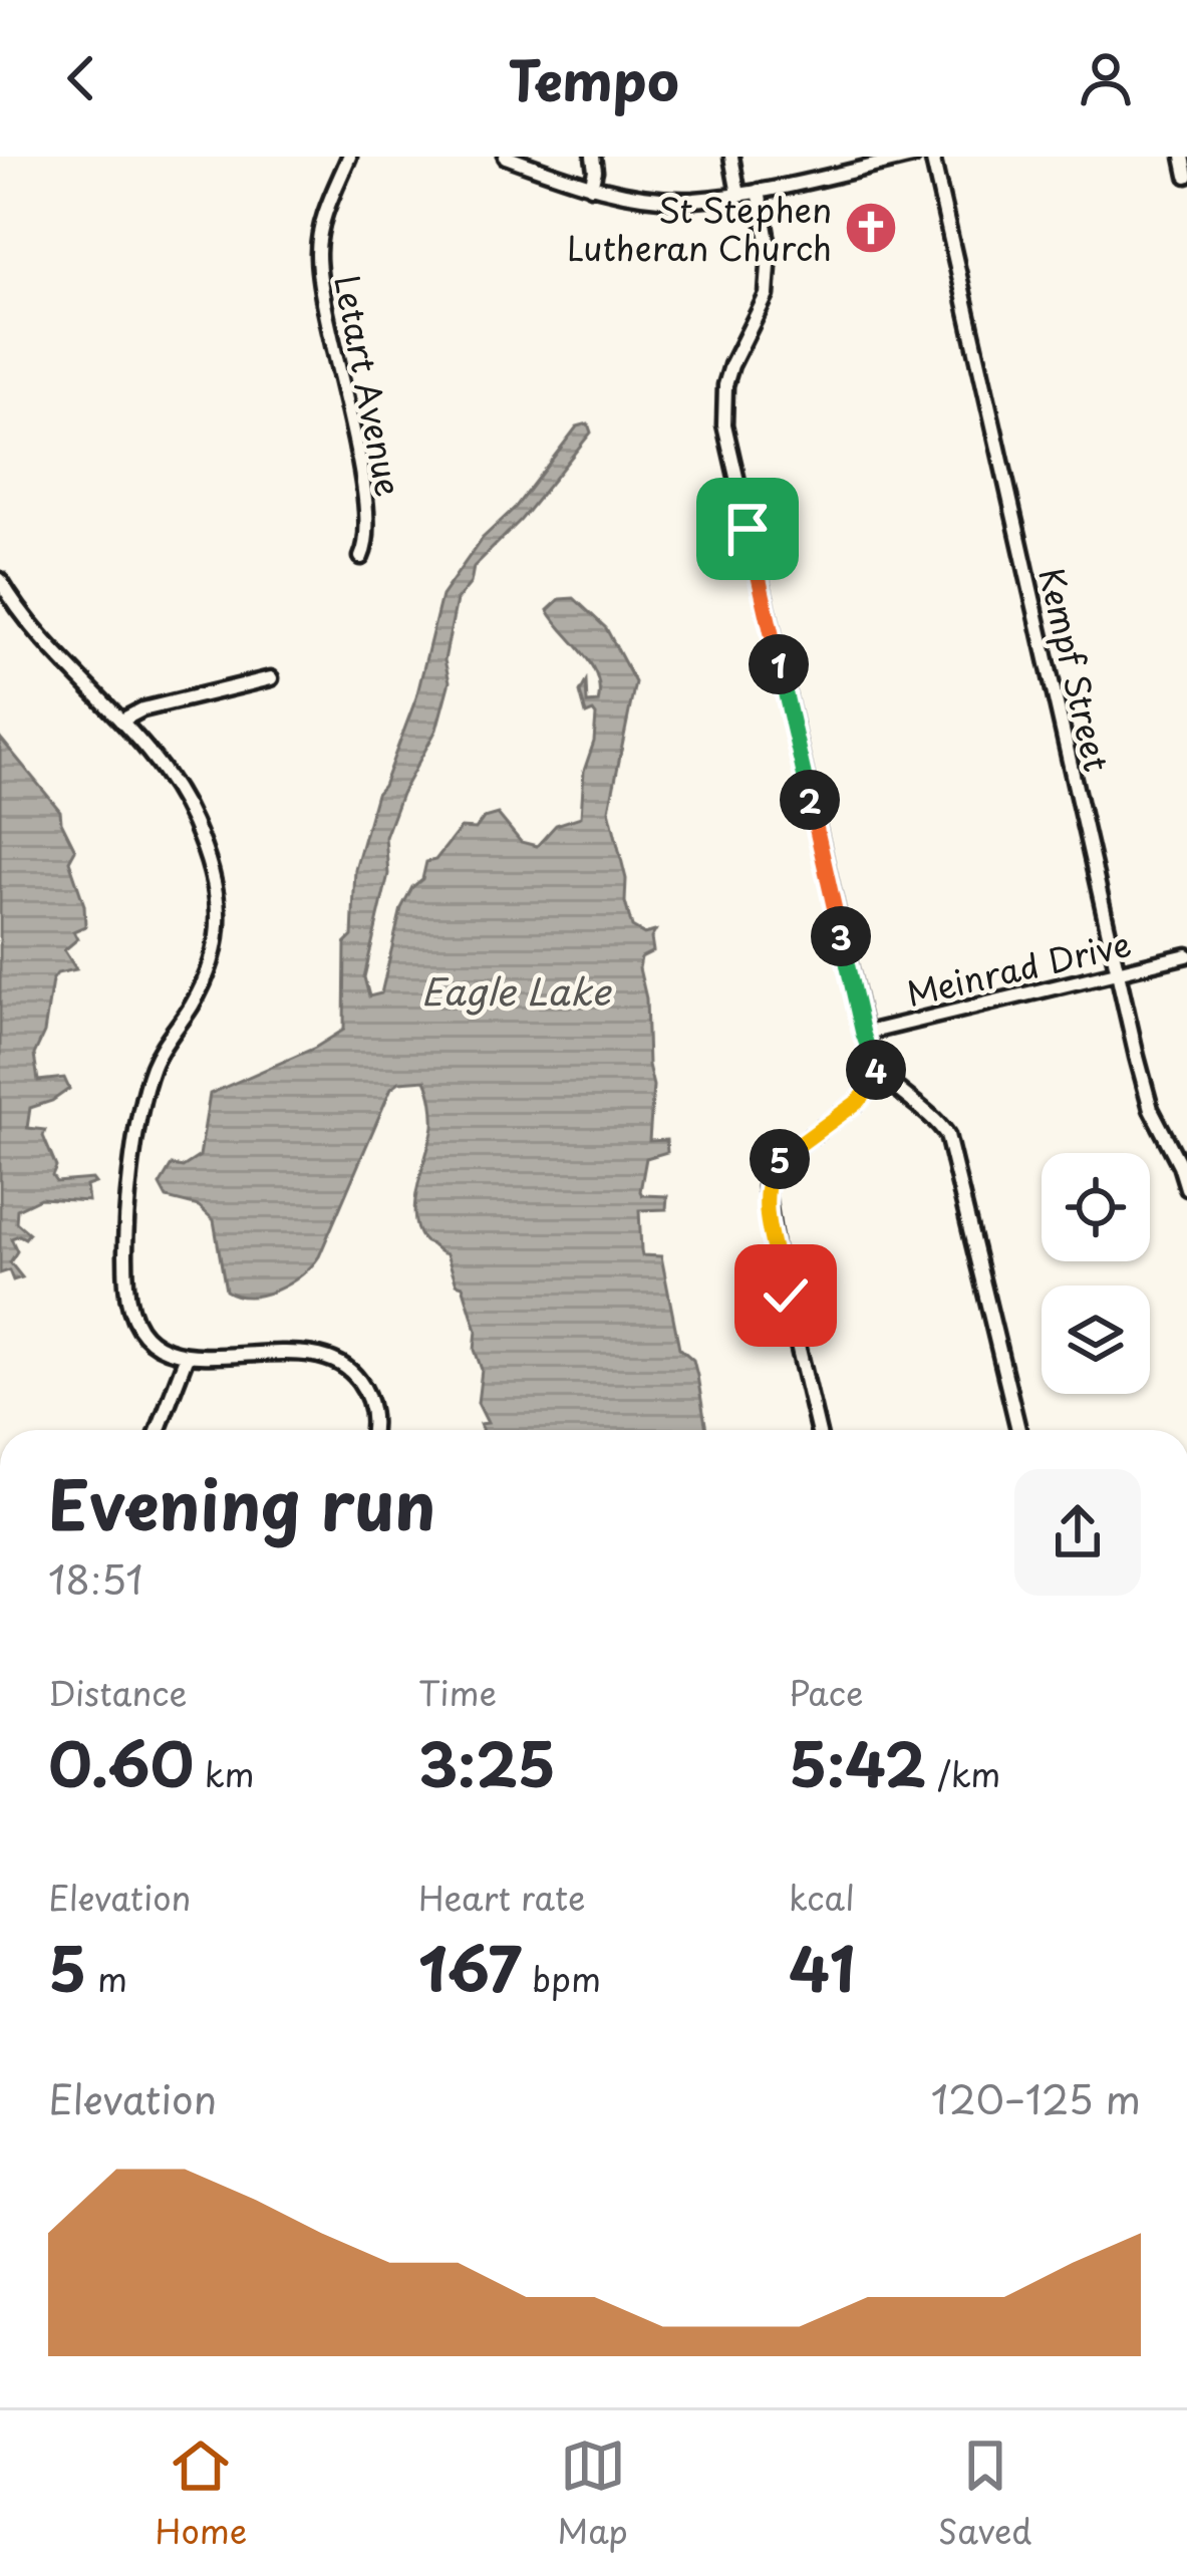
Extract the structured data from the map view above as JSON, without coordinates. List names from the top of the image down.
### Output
{
  "streets": {
    "street": ["Letart Avenue", "Kempf Street", "Meinrad Drive"]
  },
  "crossings": [
    ["Kempf Street", "Meinrad Drive"]
  ],
  "water": ["Eagle Lake"],
  "places": {
    "church": ["St Stephen Lutheran Church"]
  },
  "page": {
    "header": "Tempo",
    "pins": [
      "1",
      "2",
      "3",
      "4",
      "5"
    ],
    "heading": ["Evening run", "18:51"],
    "stats": [
      ["Distance", "0.60 km"],
      ["Time", "3:25"],
      ["Pace", "5:42 /km"],
      ["Elevation", "5 m"],
      ["Heart rate", "167 bpm"],
      ["kcal", "41"]
    ],
    "chart": ["Elevation", "120–125 m"],
    "tabs": ["Home", "Map", "Saved"]
  }
}
